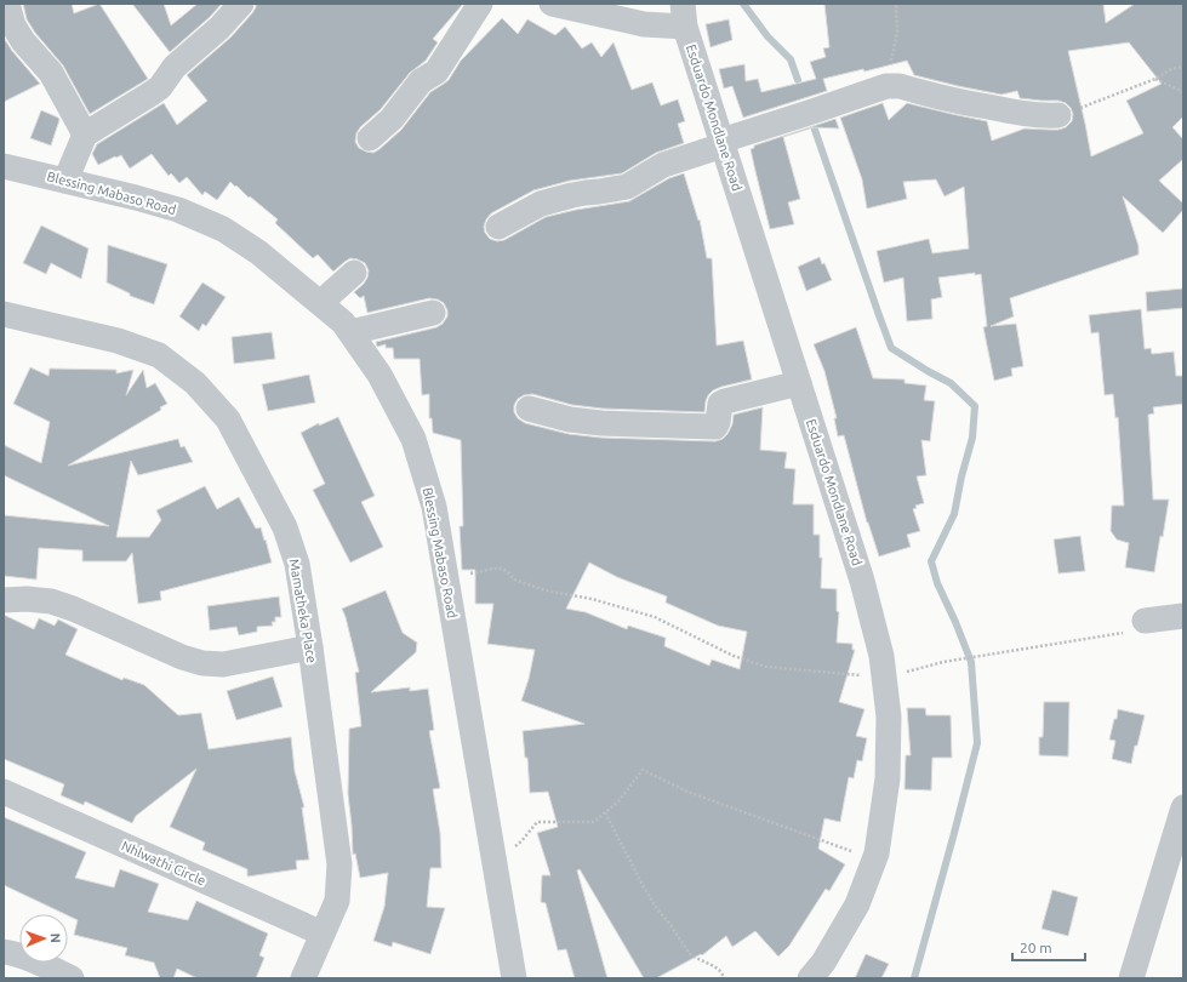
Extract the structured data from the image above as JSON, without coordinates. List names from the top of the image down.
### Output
{
  "streets": {
    "street": [
      "Esduardo Mondlane Road",
      "Blessing Mabaso Road",
      "Mamatheka Place",
      "Nhlwathi Circle"
    ]
  },
  "crossings": [
    ["Mamatheka Place", "Nhlwathi Circle"]
  ],
  "scale_bar": "20 m",
  "north": "right"
}
